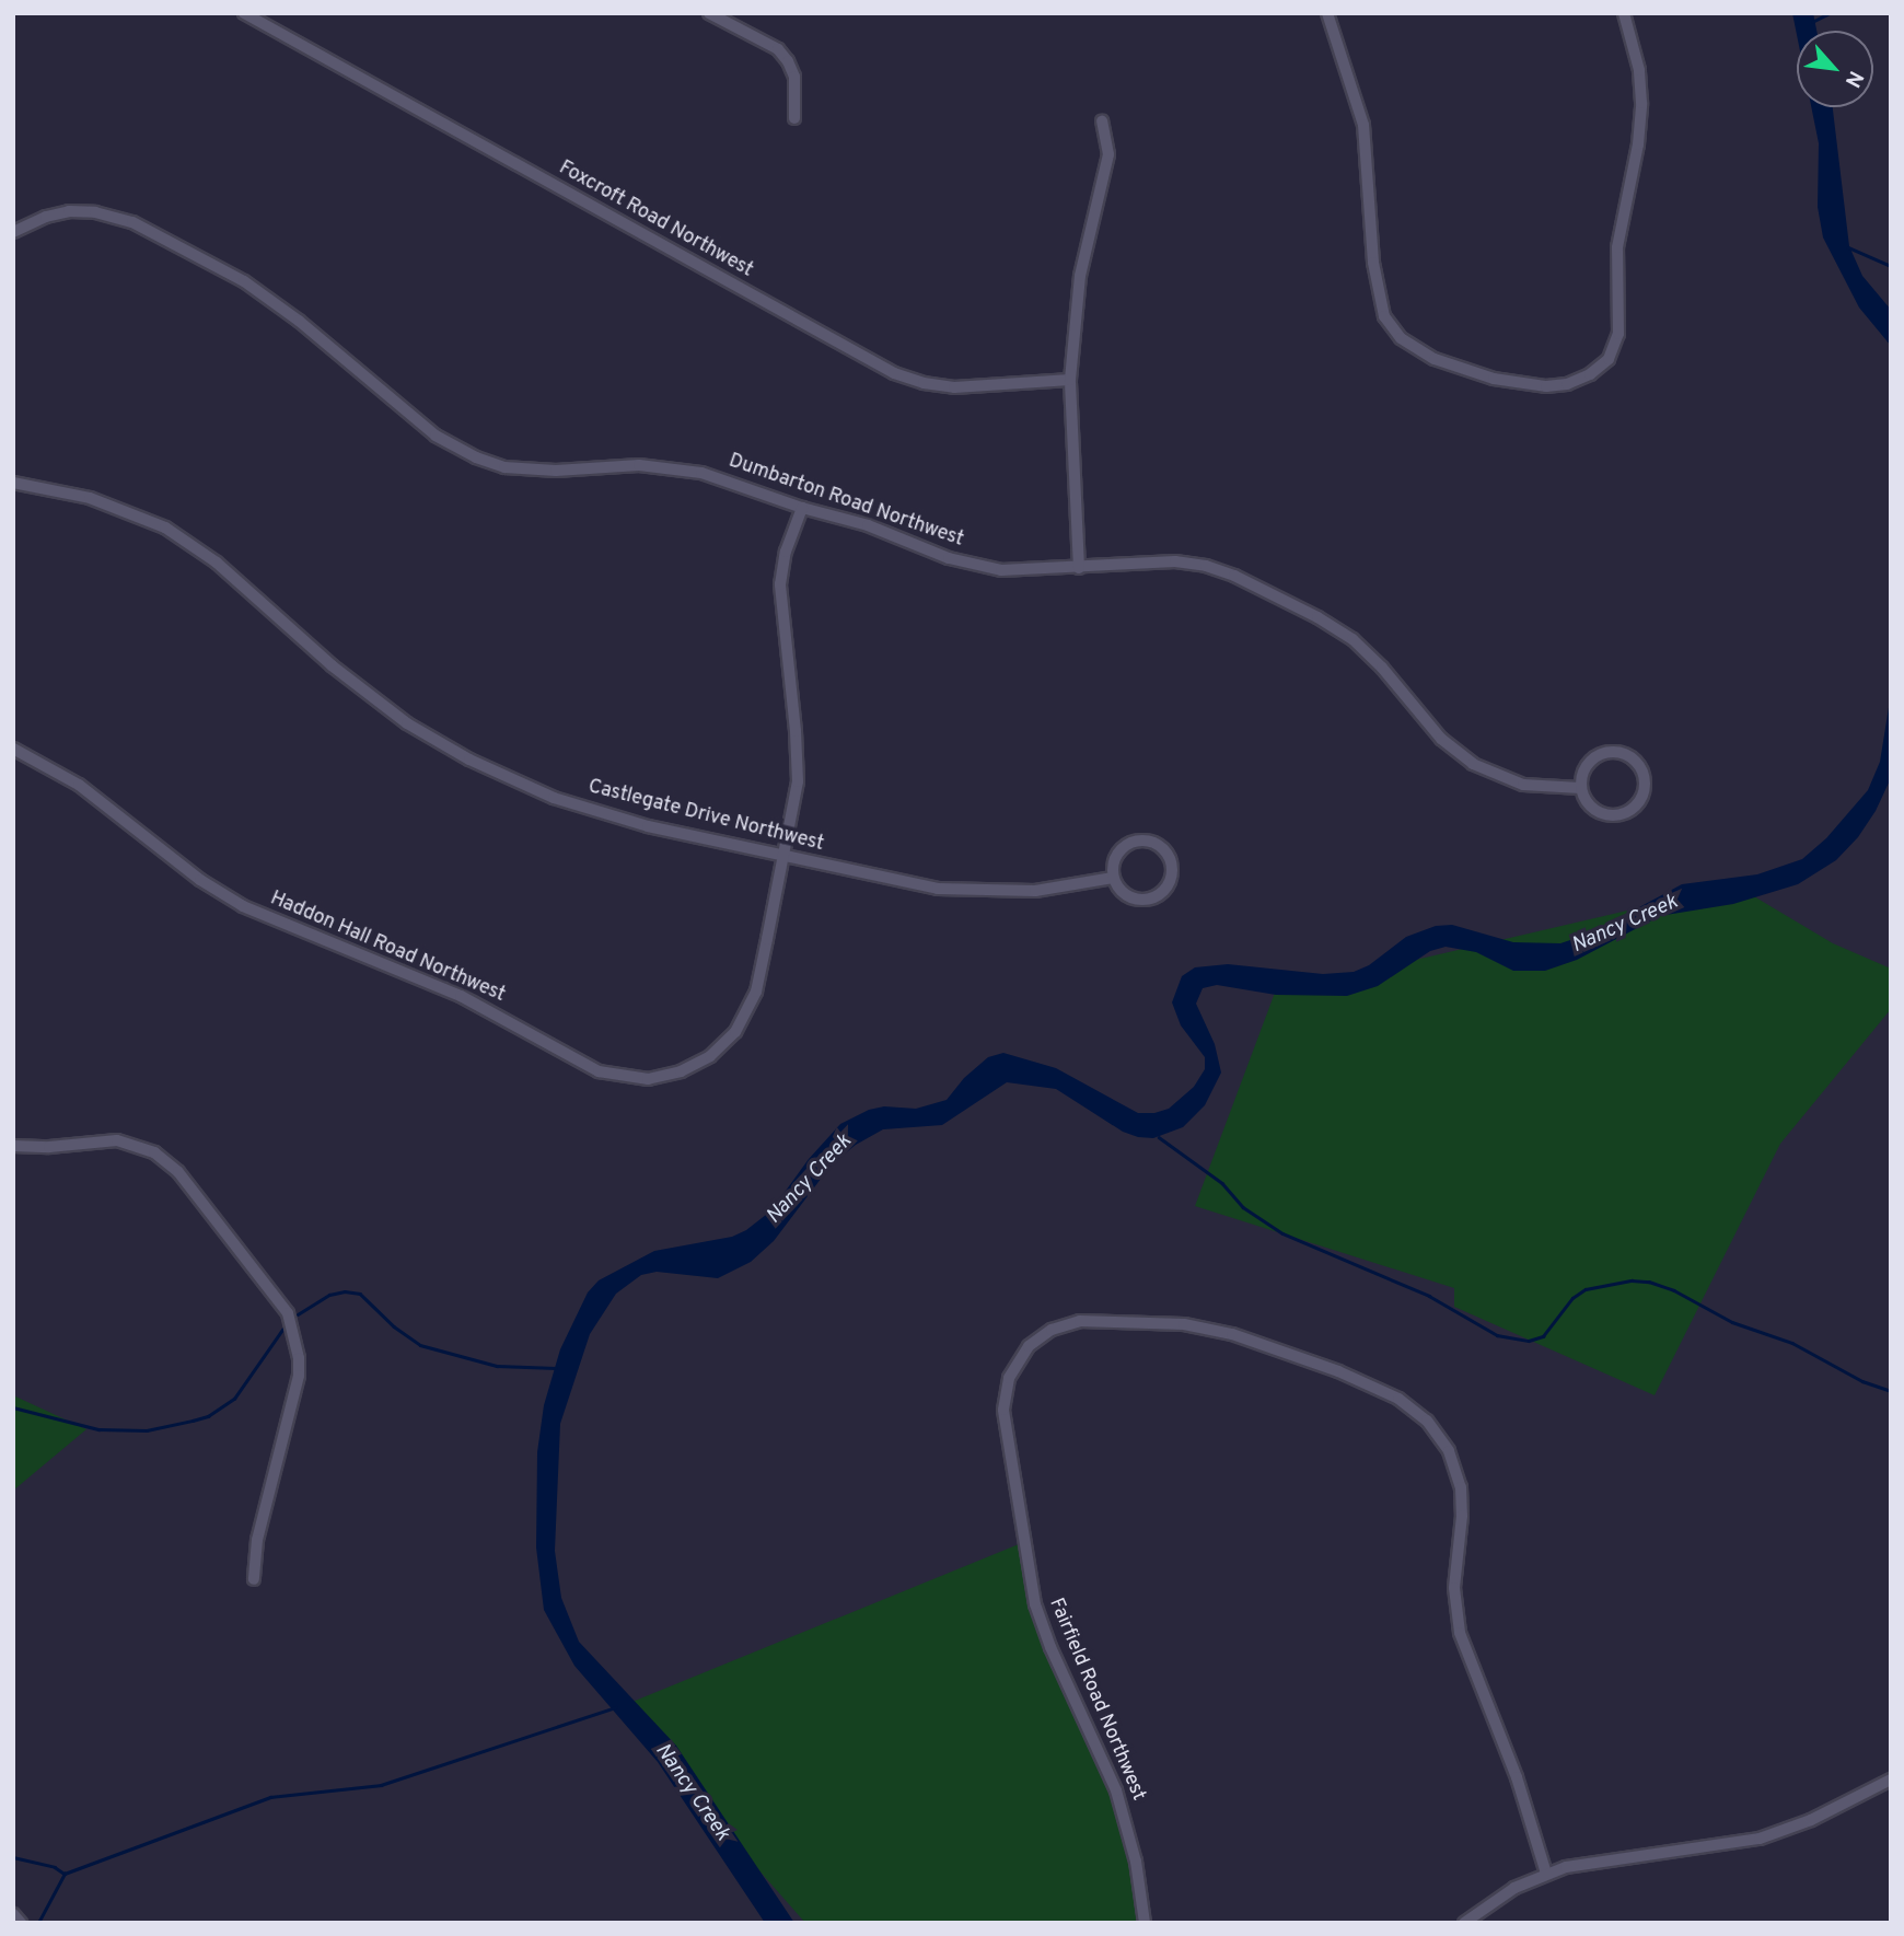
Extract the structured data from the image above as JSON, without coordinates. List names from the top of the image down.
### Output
{
  "streets": {
    "street": [
      "Foxcroft Road Northwest",
      "Dumbarton Road Northwest",
      "Castlegate Drive Northwest",
      "Haddon Hall Road Northwest",
      "Fairfield Road Northwest"
    ]
  },
  "crossings": [
    ["Dumbarton Road Northwest", "Haddon Hall Road Northwest"],
    ["Castlegate Drive Northwest", "Haddon Hall Road Northwest"]
  ],
  "water": ["Nancy Creek"],
  "north": "bottom right"
}
